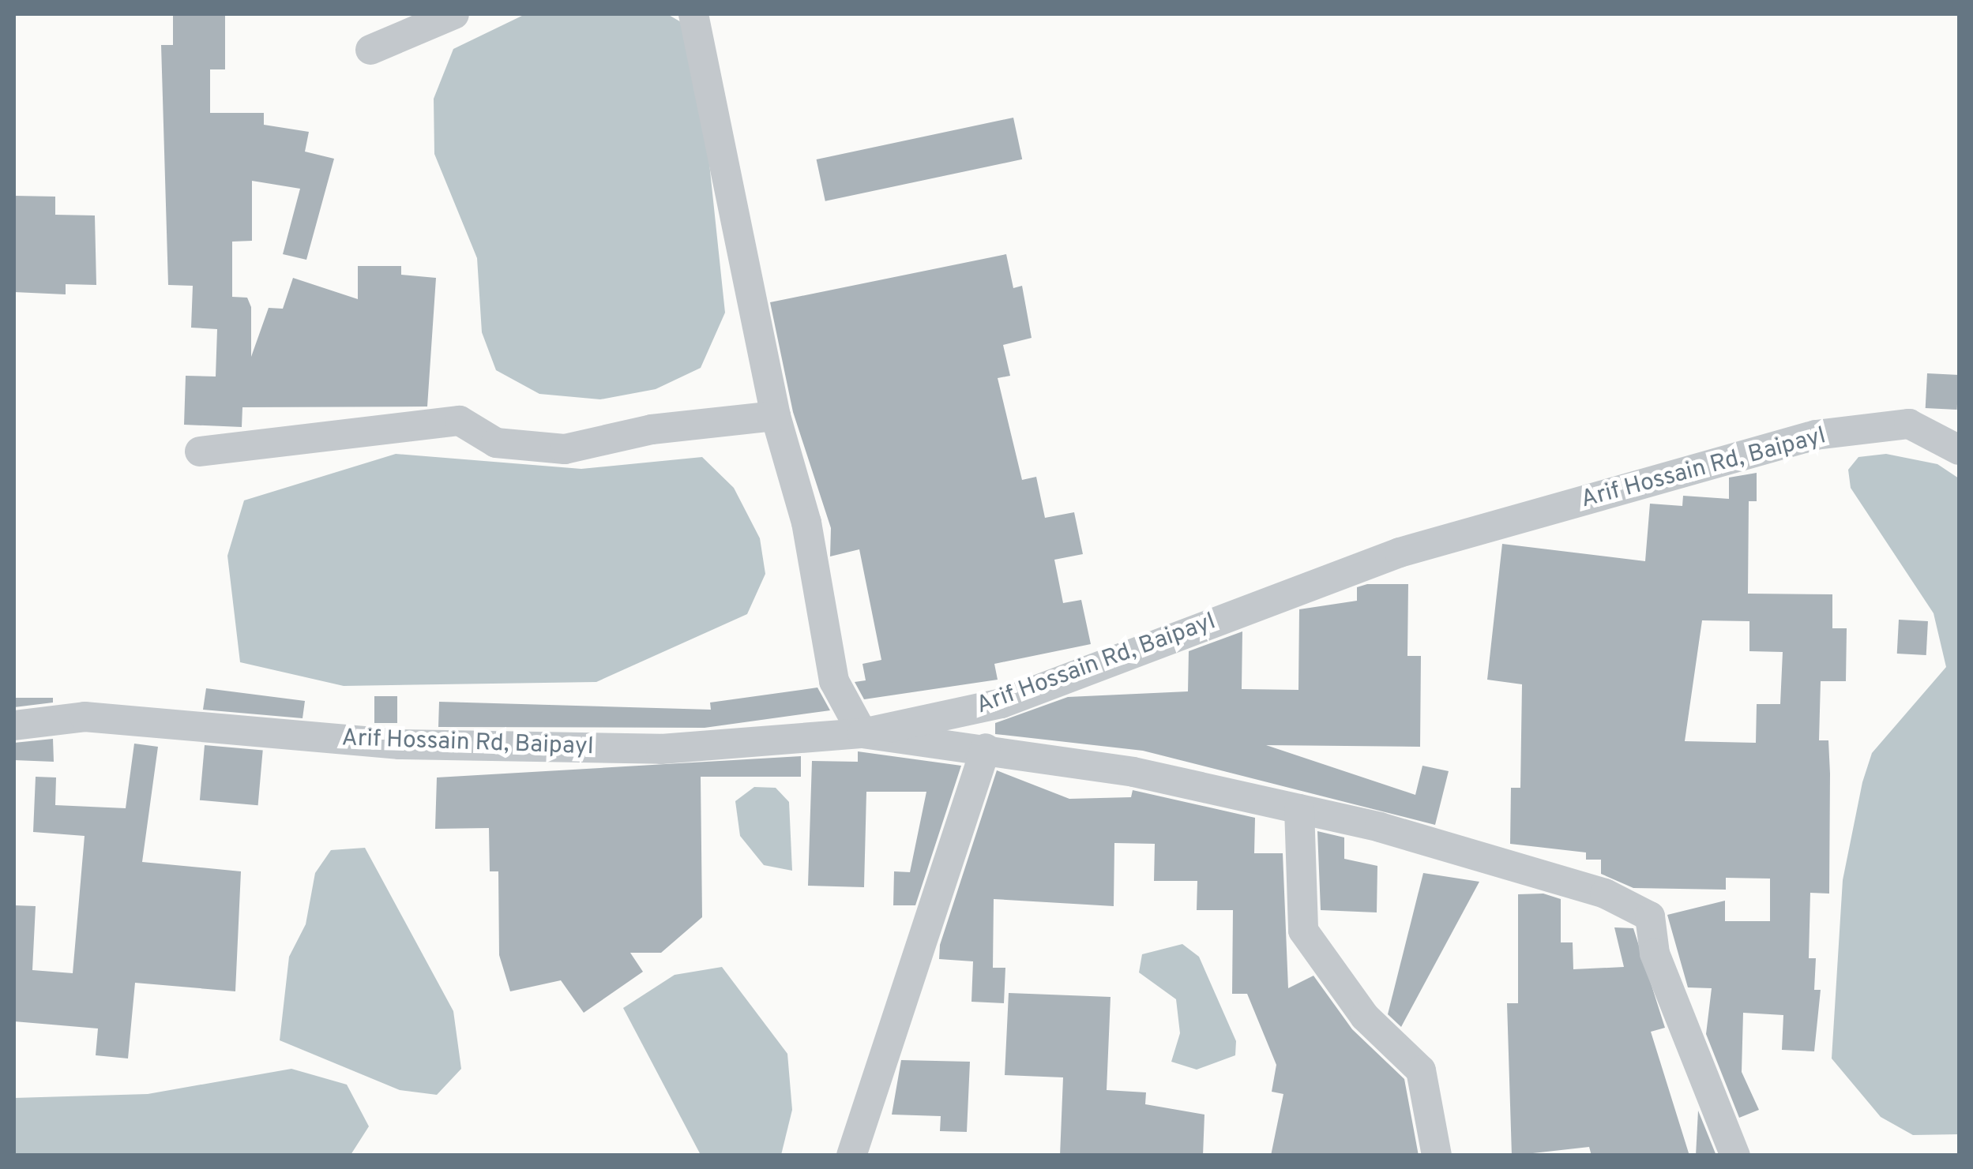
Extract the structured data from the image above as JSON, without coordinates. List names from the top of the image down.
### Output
{
  "streets": {
    "street": ["Arif Hossain Rd, Baipayl"]
  }
}
